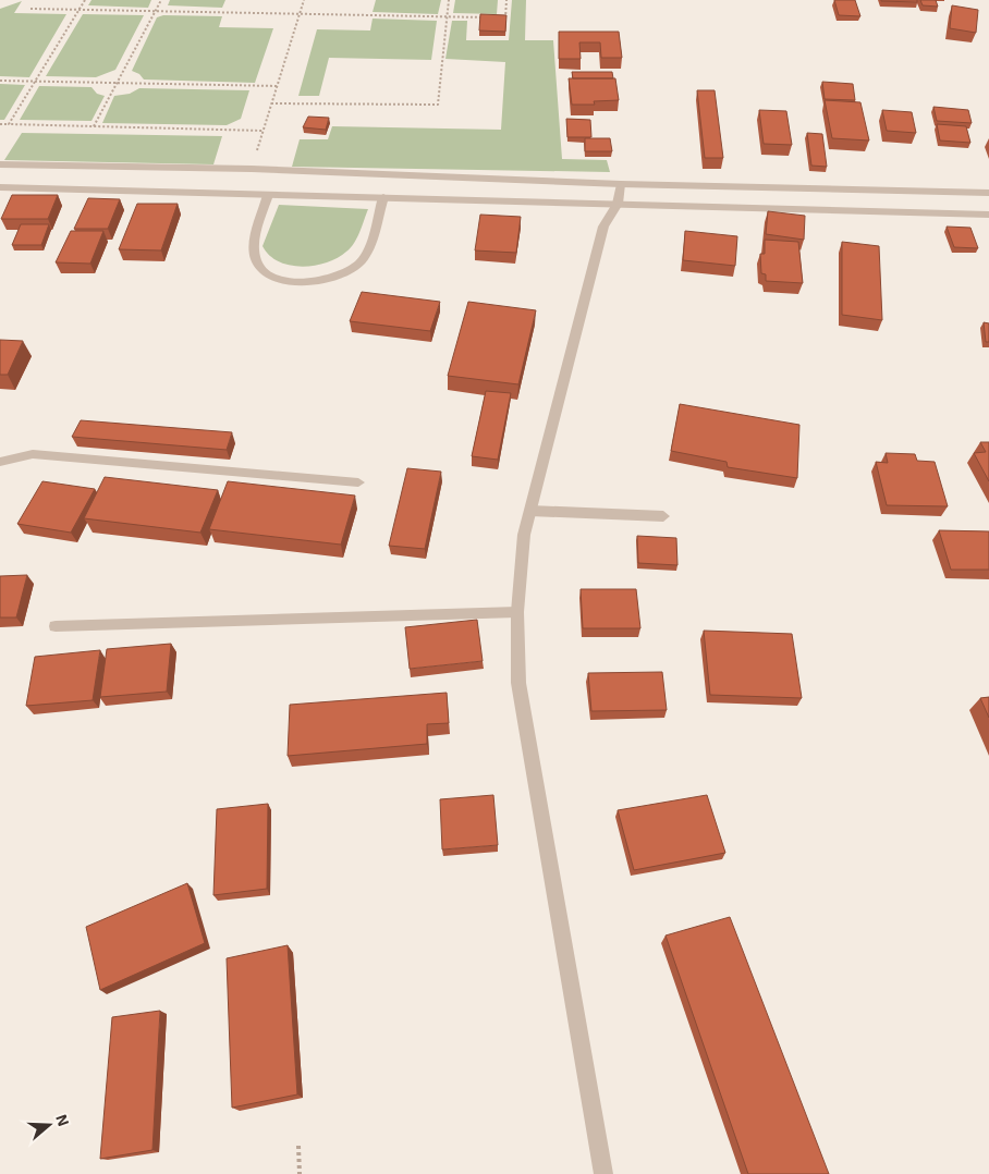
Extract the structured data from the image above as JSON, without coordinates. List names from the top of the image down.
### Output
{
  "north": "right"
}
